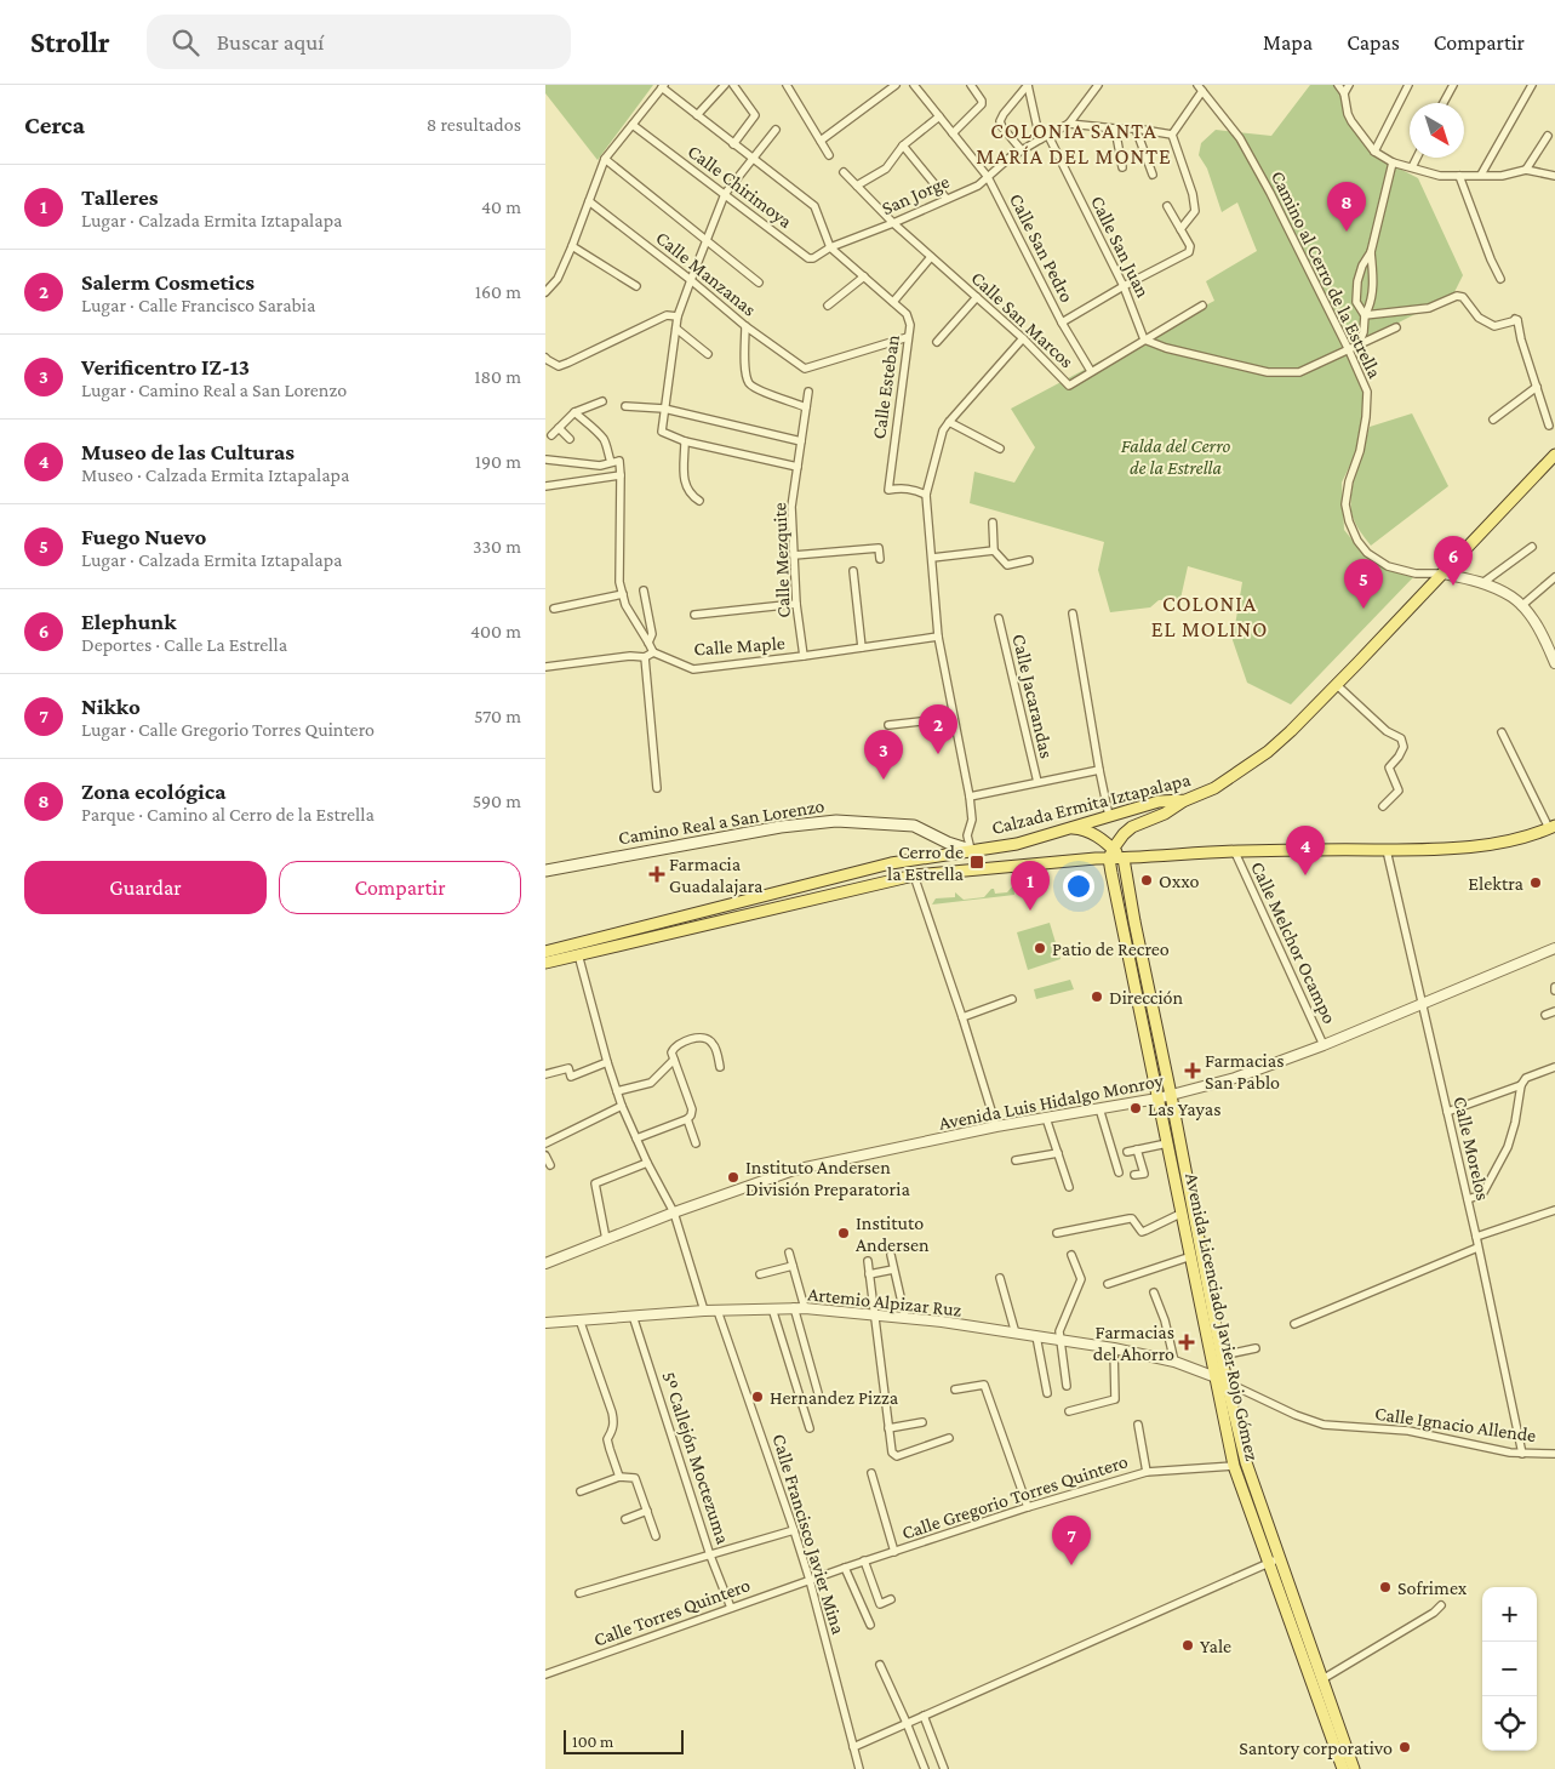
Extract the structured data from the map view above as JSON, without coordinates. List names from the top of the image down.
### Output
{
  "streets": {
    "main road": ["Calzada Ermita Iztapalapa", "Camino Real a San Lorenzo", "Avenida Licenciado Javier Rojo Gómez"],
    "street": [
      "Calle Chirimoya",
      "San Jorge",
      "Calle San Juan",
      "Calle San Pedro",
      "Calle Manzanas",
      "Camino al Cerro de la Estrella",
      "Calle San Marcos",
      "Calle Esteban",
      "Calle Mezquite",
      "Calle Maple",
      "Calle Jacarandas",
      "Calle Melchor Ocampo",
      "Avenida Luis Hidalgo Monroy",
      "Calle Morelos",
      "Artemio Alpizar Ruz",
      "Calle Ignacio Allende",
      "5º Callejón Moctezuma",
      "Calle Gregorio Torres Quintero",
      "Calle Francisco Javier Mina",
      "Calle Torres Quintero"
    ]
  },
  "crossings": [
    ["Calle Chirimoya", "San Jorge"],
    ["Calle Chirimoya", "Calle Esteban"],
    ["San Jorge", "Calle San Juan"],
    ["San Jorge", "Calle San Pedro"],
    ["San Jorge", "Calle San Marcos"],
    ["San Jorge", "Calle Esteban"],
    ["Calle San Juan", "Calle San Marcos"],
    ["Calle San Pedro", "Calle San Marcos"],
    ["Calle Manzanas", "Calle Esteban"],
    ["Camino al Cerro de la Estrella", "Calzada Ermita Iztapalapa"],
    ["Calle Mezquite", "Calle Maple"],
    ["Calzada Ermita Iztapalapa", "Camino Real a San Lorenzo"],
    ["Calle Melchor Ocampo", "Avenida Luis Hidalgo Monroy"],
    ["Avenida Luis Hidalgo Monroy", "Calle Morelos"],
    ["Avenida Luis Hidalgo Monroy", "Avenida Licenciado Javier Rojo Gómez"],
    ["Calle Morelos", "Calle Ignacio Allende"],
    ["Artemio Alpizar Ruz", "Avenida Licenciado Javier Rojo Gómez"],
    ["Artemio Alpizar Ruz", "Calle Ignacio Allende"],
    ["Artemio Alpizar Ruz", "5º Callejón Moctezuma"],
    ["Artemio Alpizar Ruz", "Calle Francisco Javier Mina"],
    ["Avenida Licenciado Javier Rojo Gómez", "Calle Ignacio Allende"],
    ["Avenida Licenciado Javier Rojo Gómez", "Calle Gregorio Torres Quintero"],
    ["5º Callejón Moctezuma", "Calle Torres Quintero"],
    ["Calle Gregorio Torres Quintero", "Calle Francisco Javier Mina"],
    ["Calle Gregorio Torres Quintero", "Calle Torres Quintero"],
    ["Calle Francisco Javier Mina", "Calle Torres Quintero"]
  ],
  "districts": ["COLONIA SANTA MARÍA DEL MONTE", "COLONIA EL MOLINO"],
  "parks": ["Falda del Cerro de la Estrella"],
  "places": {
    "transit": ["Cerro de la Estrella"],
    "health": ["Farmacia Guadalajara", "Farmacias San Pablo", "Farmacias del Ahorro"],
    "other": [
      "Oxxo",
      "Elektra",
      "Patio de Recreo",
      "Dirección",
      "Las Yayas",
      "Instituto Andersen División Preparatoria",
      "Instituto Andersen",
      "Hernandez Pizza",
      "Sofrimex",
      "Yale",
      "Santory corporativo"
    ]
  },
  "scale_bar": "100 m",
  "north": "bottom right",
  "page": {
    "header": "Strollr",
    "search": "Buscar aquí",
    "nav": ["Mapa", "Capas", "Compartir"],
    "heading": ["Cerca", "8 resultados"],
    "list": [
      {
        "mark": "1",
        "name": "Talleres",
        "note": "Lugar · Calzada Ermita Iztapalapa",
        "value": "40 m"
      },
      {
        "mark": "2",
        "name": "Salerm Cosmetics",
        "note": "Lugar · Calle Francisco Sarabia",
        "value": "160 m"
      },
      {
        "mark": "3",
        "name": "Verificentro IZ-13",
        "note": "Lugar · Camino Real a San Lorenzo",
        "value": "180 m"
      },
      {
        "mark": "4",
        "name": "Museo de las Culturas",
        "note": "Museo · Calzada Ermita Iztapalapa",
        "value": "190 m"
      },
      {
        "mark": "5",
        "name": "Fuego Nuevo",
        "note": "Lugar · Calzada Ermita Iztapalapa",
        "value": "330 m"
      },
      {
        "mark": "6",
        "name": "Elephunk",
        "note": "Deportes · Calle La Estrella",
        "value": "400 m"
      },
      {
        "mark": "7",
        "name": "Nikko",
        "note": "Lugar · Calle Gregorio Torres Quintero",
        "value": "570 m"
      },
      {
        "mark": "8",
        "name": "Zona ecológica",
        "note": "Parque · Camino al Cerro de la Estrella",
        "value": "590 m"
      }
    ],
    "pins": [
      "8",
      "6",
      "5",
      "2",
      "3",
      "4",
      "1",
      "7"
    ],
    "buttons": ["Guardar", "Compartir"],
    "map_buttons": ["+", "−"],
    "scale": "100 m"
  }
}
